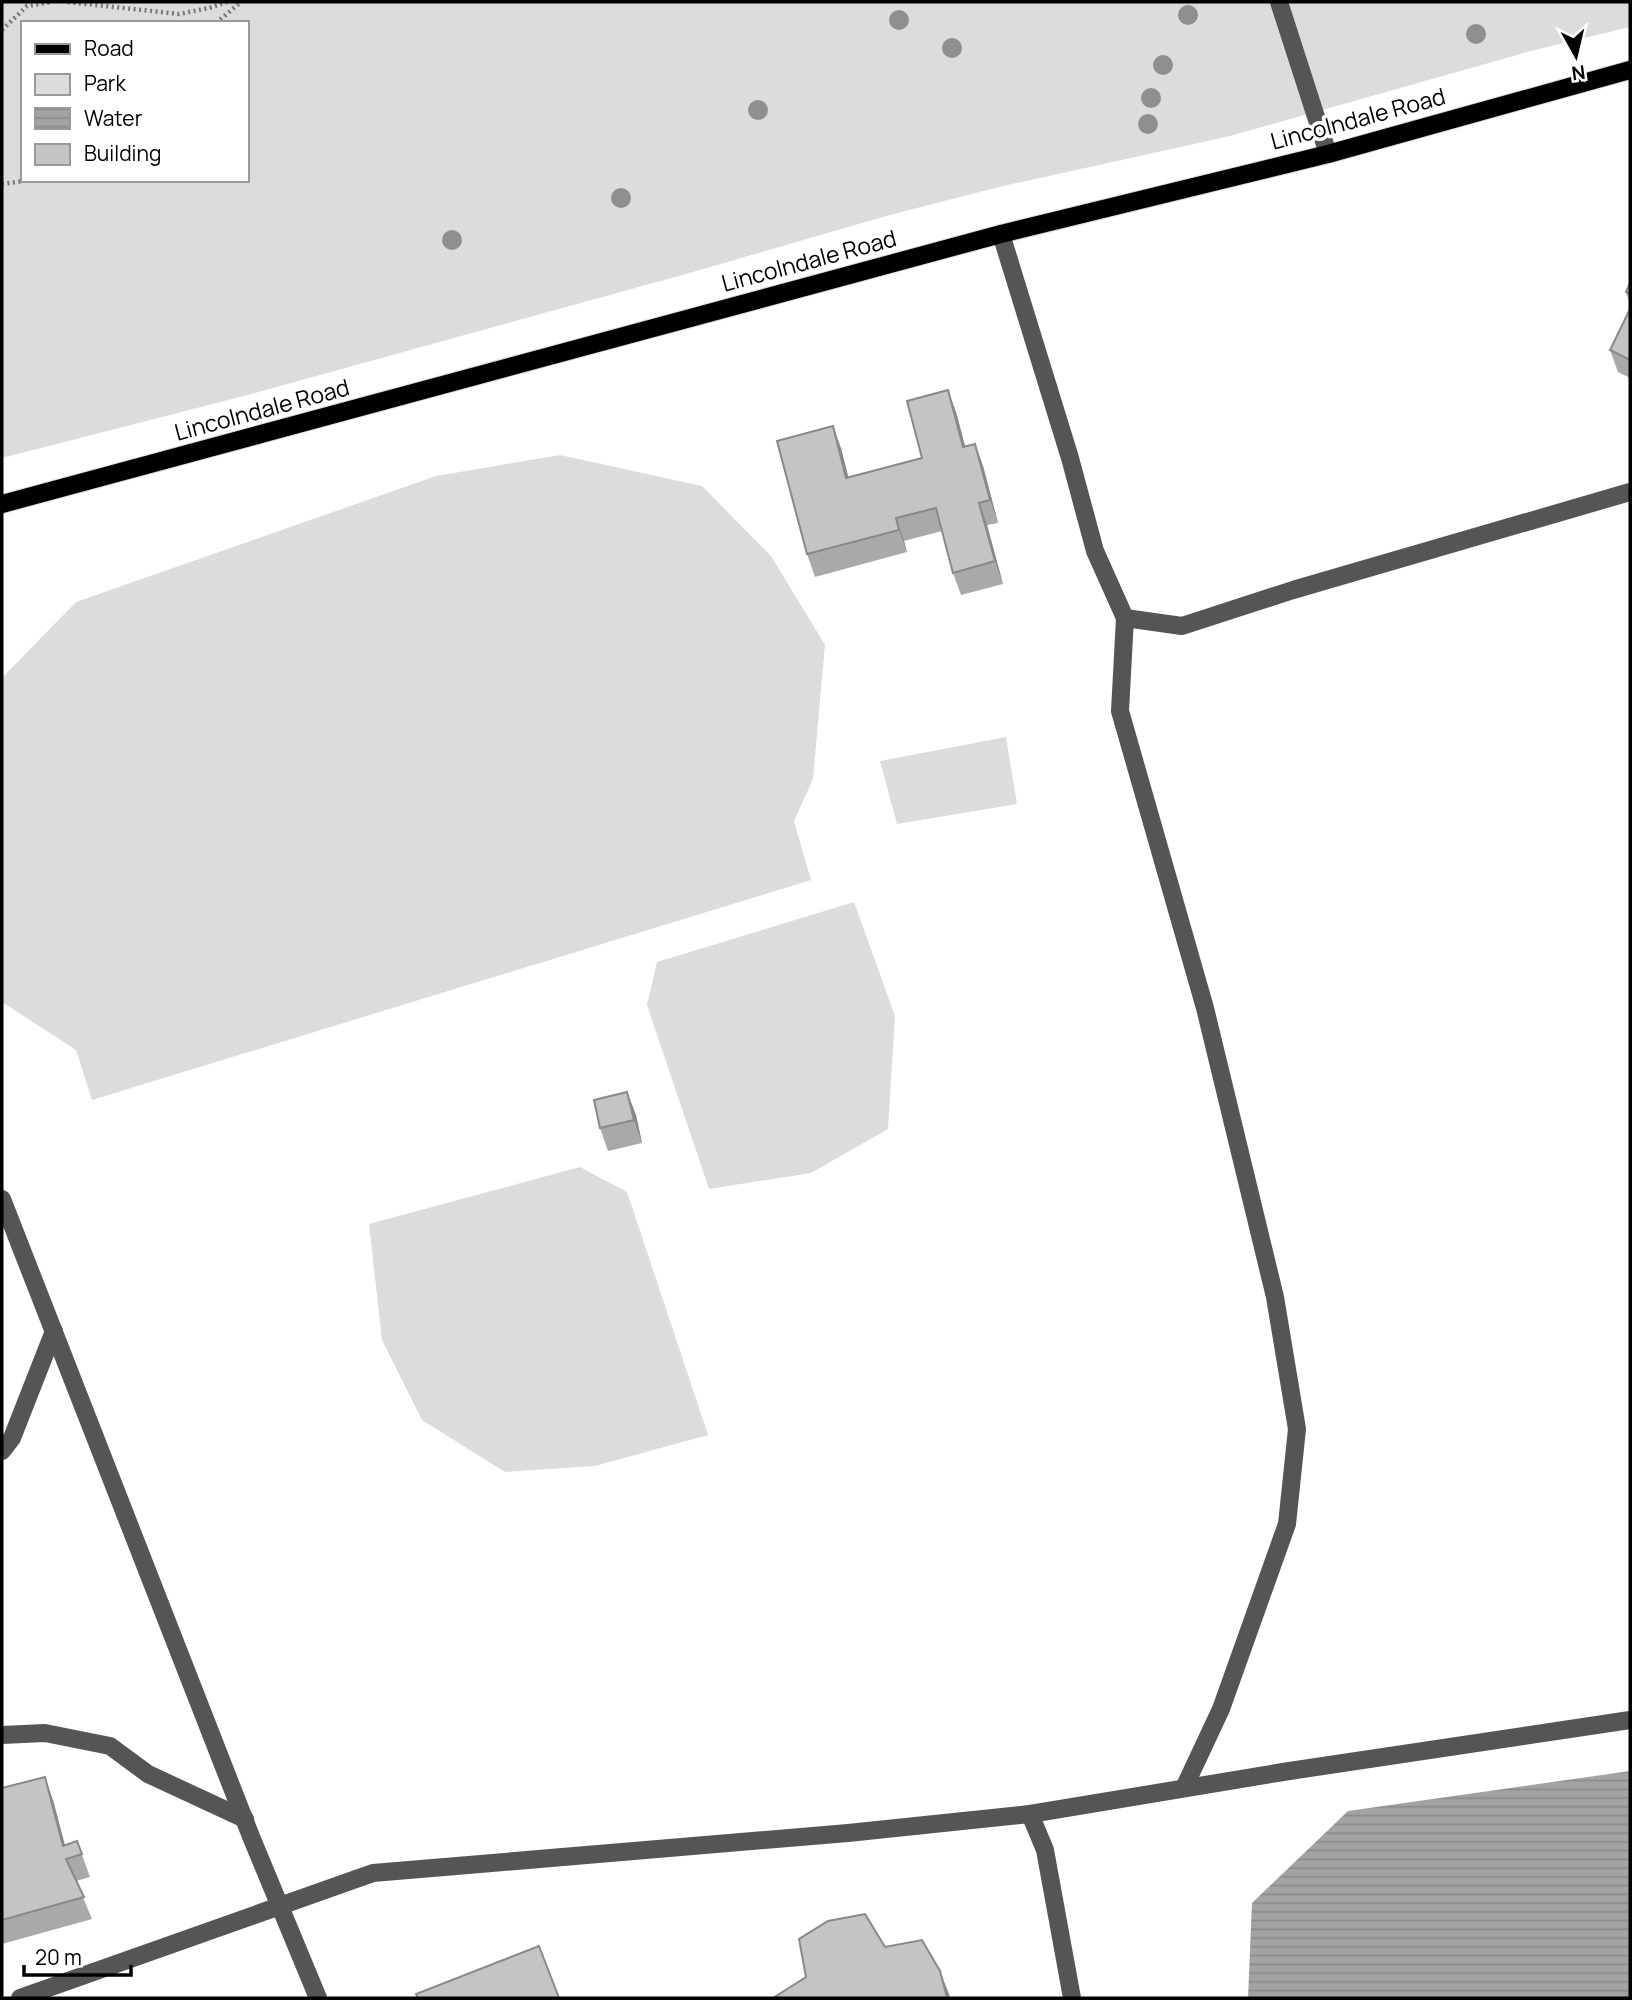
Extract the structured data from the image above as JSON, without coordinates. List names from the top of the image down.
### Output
{
  "streets": {
    "main road": ["Lincolndale Road"]
  },
  "legend": [
    "Road",
    "Park",
    "Water",
    "Building"
  ],
  "scale_bar": "20 m",
  "north": "bottom"
}
